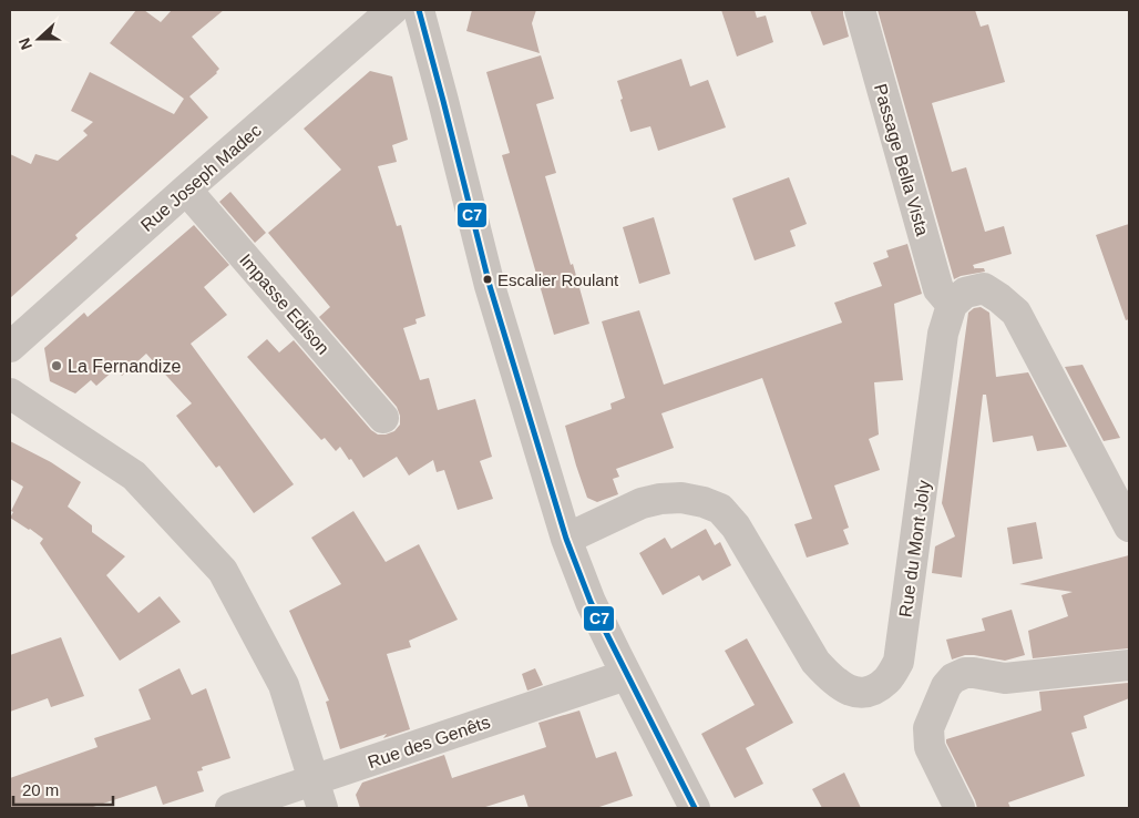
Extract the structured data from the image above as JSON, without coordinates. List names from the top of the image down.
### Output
{
  "streets": {
    "street": [
      "Passage Bella Vista",
      "Rue Joseph Madec",
      "Impasse Edison",
      "Rue du Mont Joly",
      "Rue des Genêts"
    ]
  },
  "crossings": [
    ["Passage Bella Vista", "Rue du Mont Joly"],
    ["Rue Joseph Madec", "Impasse Edison"]
  ],
  "places": ["Escalier Roulant", "La Fernandize"],
  "lines": ["transit line C7"],
  "scale_bar": "20 m",
  "north": "left"
}
